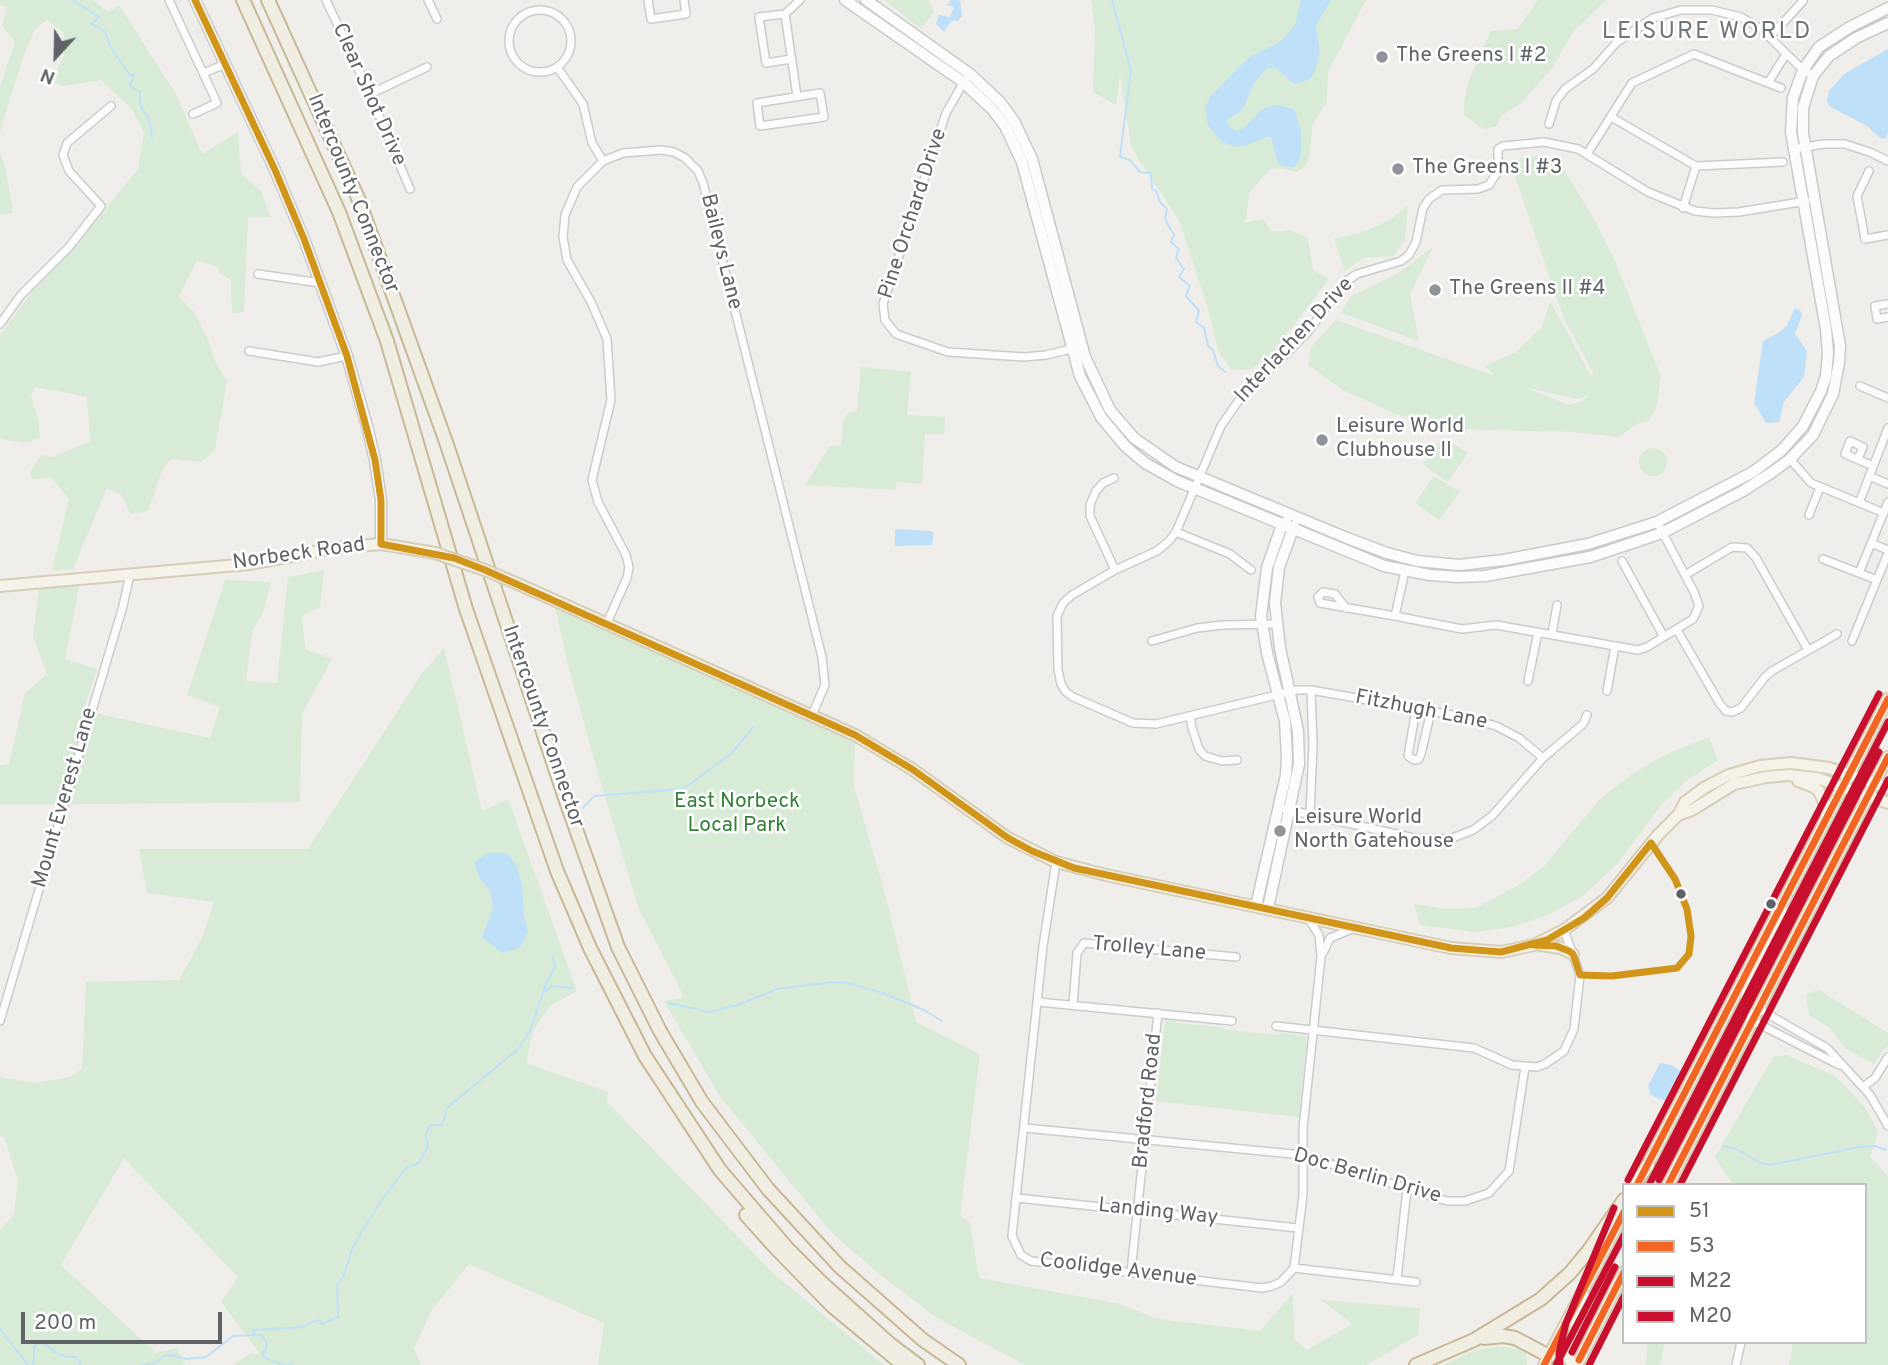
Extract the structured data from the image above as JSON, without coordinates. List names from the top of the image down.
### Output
{
  "streets": {
    "highway": ["Intercounty Connector"],
    "main road": ["Norbeck Road"],
    "street": [
      "Clear Shot Drive",
      "Pine Orchard Drive",
      "Baileys Lane",
      "Interlachen Drive",
      "Fitzhugh Lane",
      "Mount Everest Lane",
      "Trolley Lane",
      "Bradford Road",
      "Doc Berlin Drive",
      "Landing Way",
      "Coolidge Avenue"
    ]
  },
  "crossings": [
    ["Baileys Lane", "Norbeck Road"],
    ["Norbeck Road", "Mount Everest Lane"],
    ["Norbeck Road", "Coolidge Avenue"],
    ["Bradford Road", "Doc Berlin Drive"],
    ["Bradford Road", "Landing Way"],
    ["Bradford Road", "Coolidge Avenue"],
    ["Doc Berlin Drive", "Coolidge Avenue"],
    ["Landing Way", "Coolidge Avenue"]
  ],
  "districts": ["LEISURE WORLD"],
  "parks": ["East Norbeck Local Park"],
  "places": [
    "The Greens I #2",
    "The Greens I #3",
    "The Greens II #4",
    "Leisure World Clubhouse II",
    "Leisure World North Gatehouse"
  ],
  "lines": [
    "transit line 51",
    "transit line M20",
    "transit line 53",
    "transit line M22"
  ],
  "legend": [
    "51",
    "53",
    "M22",
    "M20"
  ],
  "scale_bar": "200 m",
  "north": "bottom"
}
